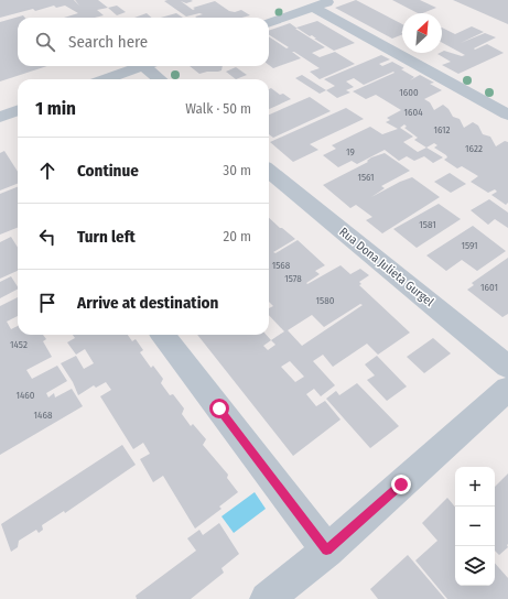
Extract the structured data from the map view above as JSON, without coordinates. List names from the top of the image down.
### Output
{
  "streets": {
    "street": ["Rua Dona Julieta Gurgel"]
  },
  "house_numbers": [
    "1600",
    "1604",
    "1612",
    "1622",
    "19",
    "1561",
    "1581",
    "1591",
    "1568",
    "1578",
    "1601",
    "1580",
    "1452",
    "1460",
    "1468"
  ],
  "north": "top right",
  "page": {
    "search": "Search here",
    "heading": ["1 min", "Walk · 50 m"],
    "list": [
      ["Continue", "30 m"],
      ["Turn left", "20 m"],
      "Arrive at destination"
    ],
    "map_buttons": ["+", "−"]
  }
}
